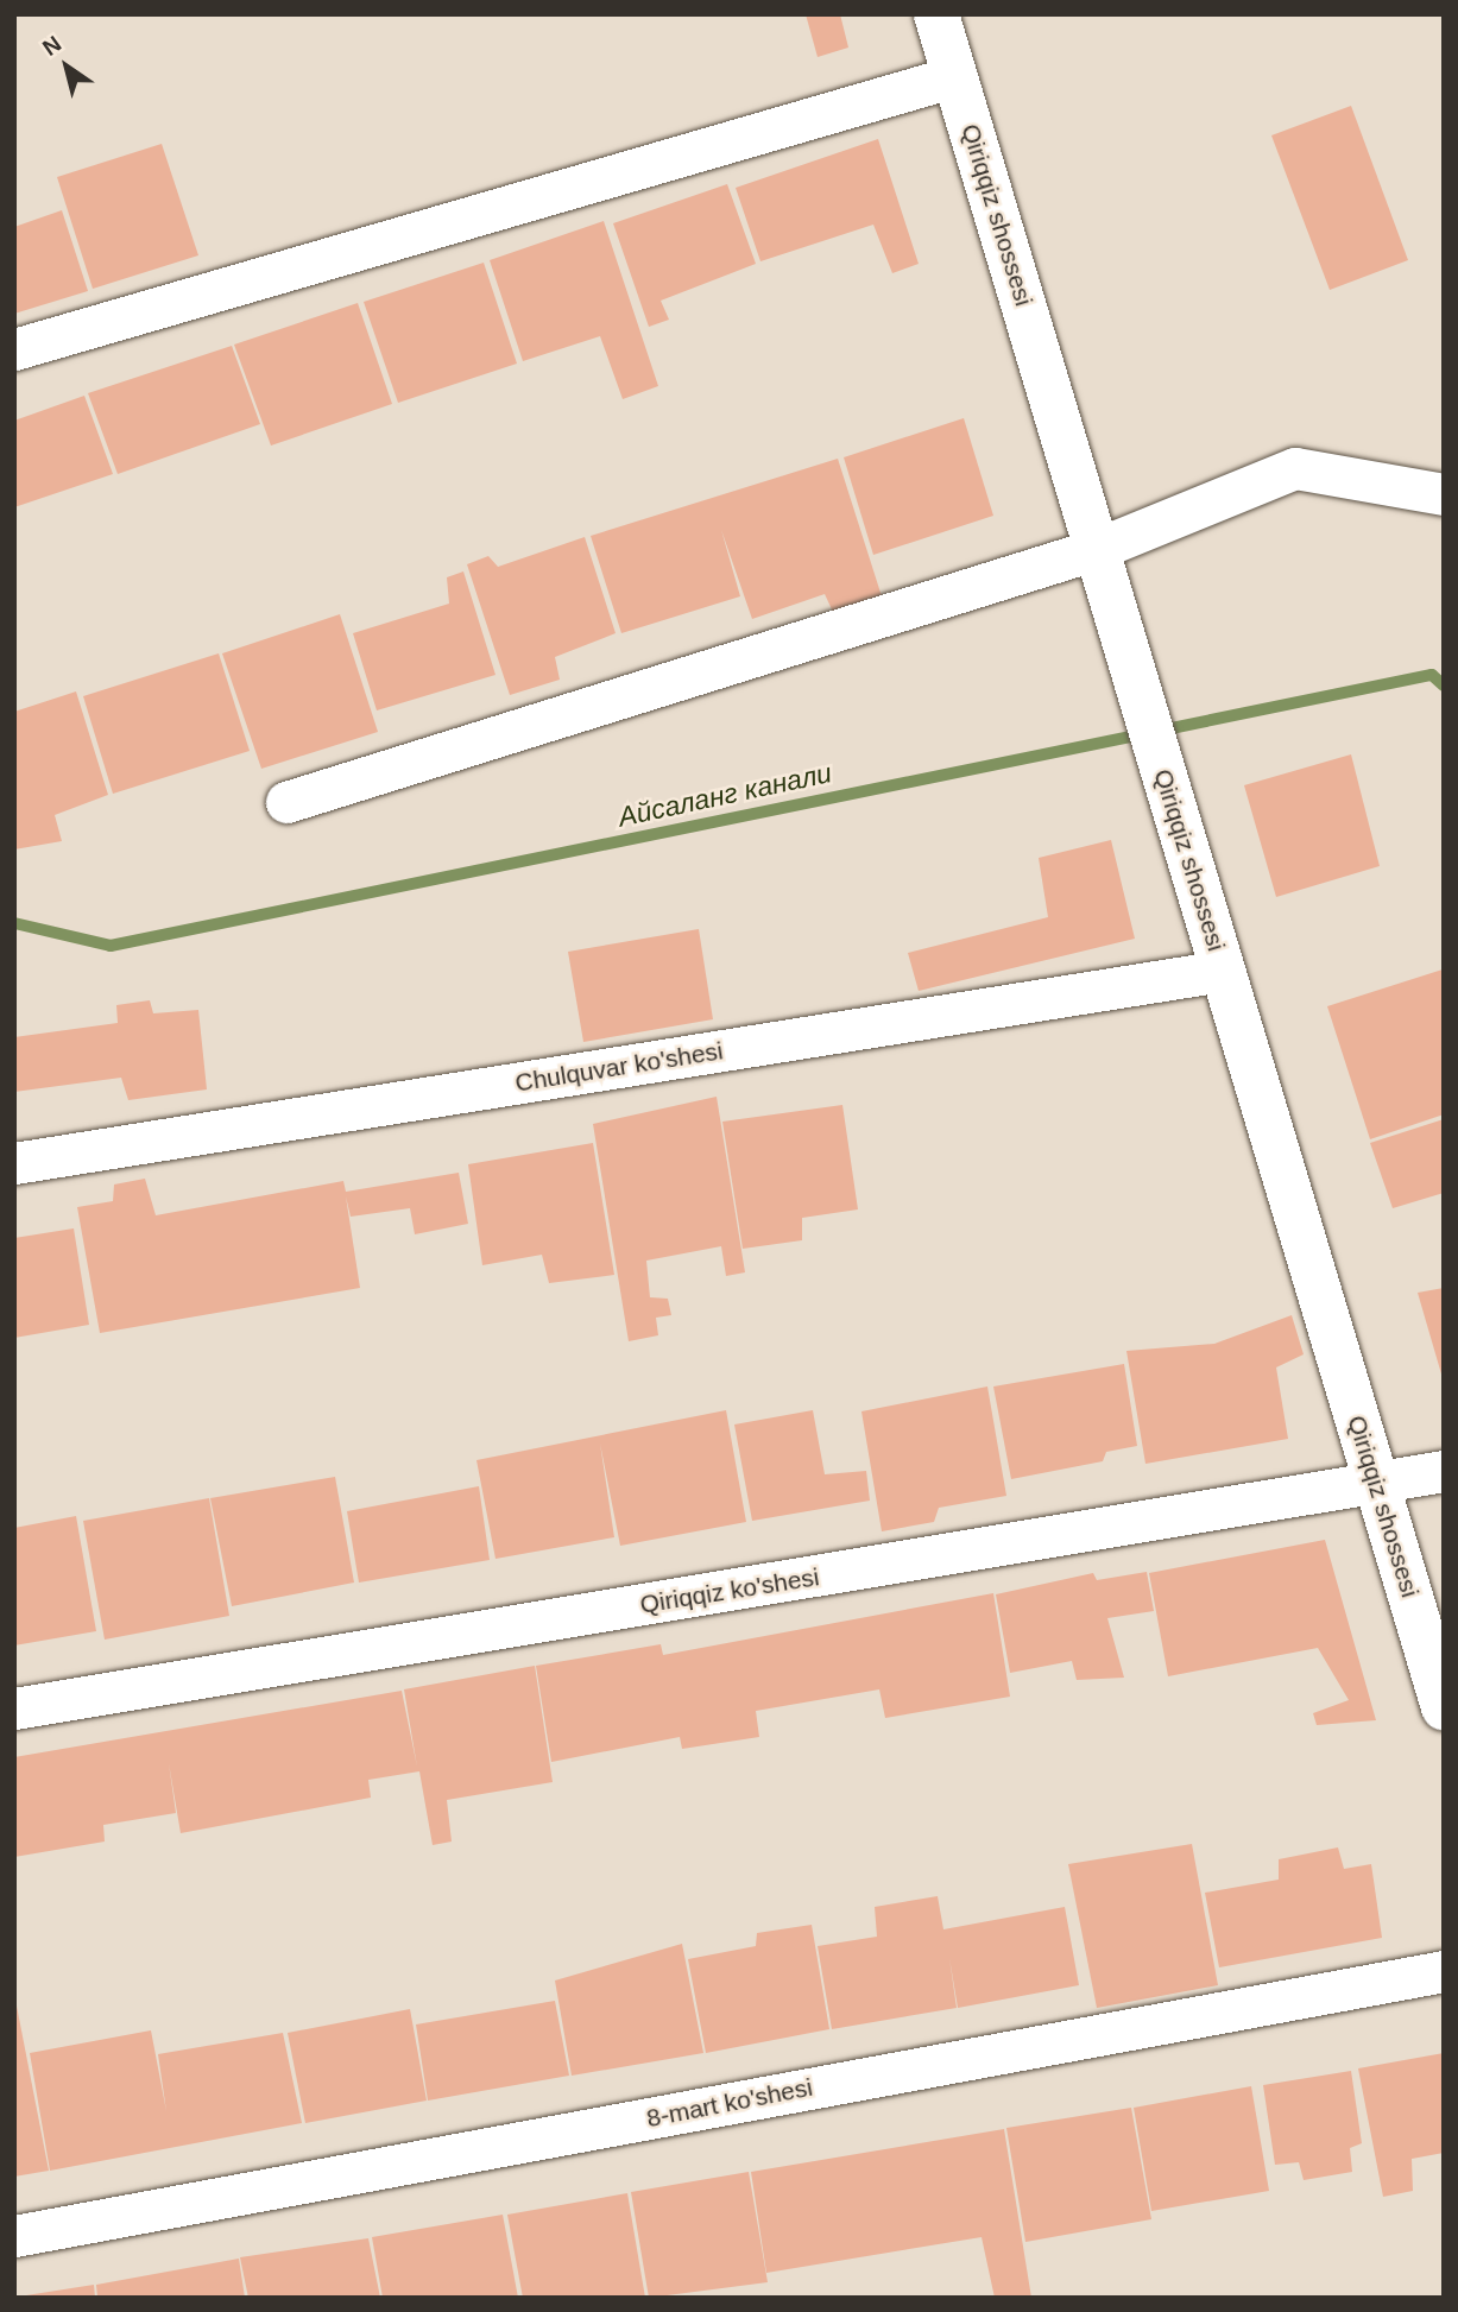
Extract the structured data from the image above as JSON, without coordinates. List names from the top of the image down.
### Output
{
  "streets": {
    "main road": ["Qiriqqiz shossesi"],
    "street": ["Chulquvar ko'shesi", "Qiriqqiz ko'shesi", "8-mart ko'shesi"]
  },
  "crossings": [
    ["Qiriqqiz shossesi", "Chulquvar ko'shesi"],
    ["Qiriqqiz shossesi", "Qiriqqiz ko'shesi"]
  ],
  "water": ["Айсаланг канали"],
  "north": "top left"
}
